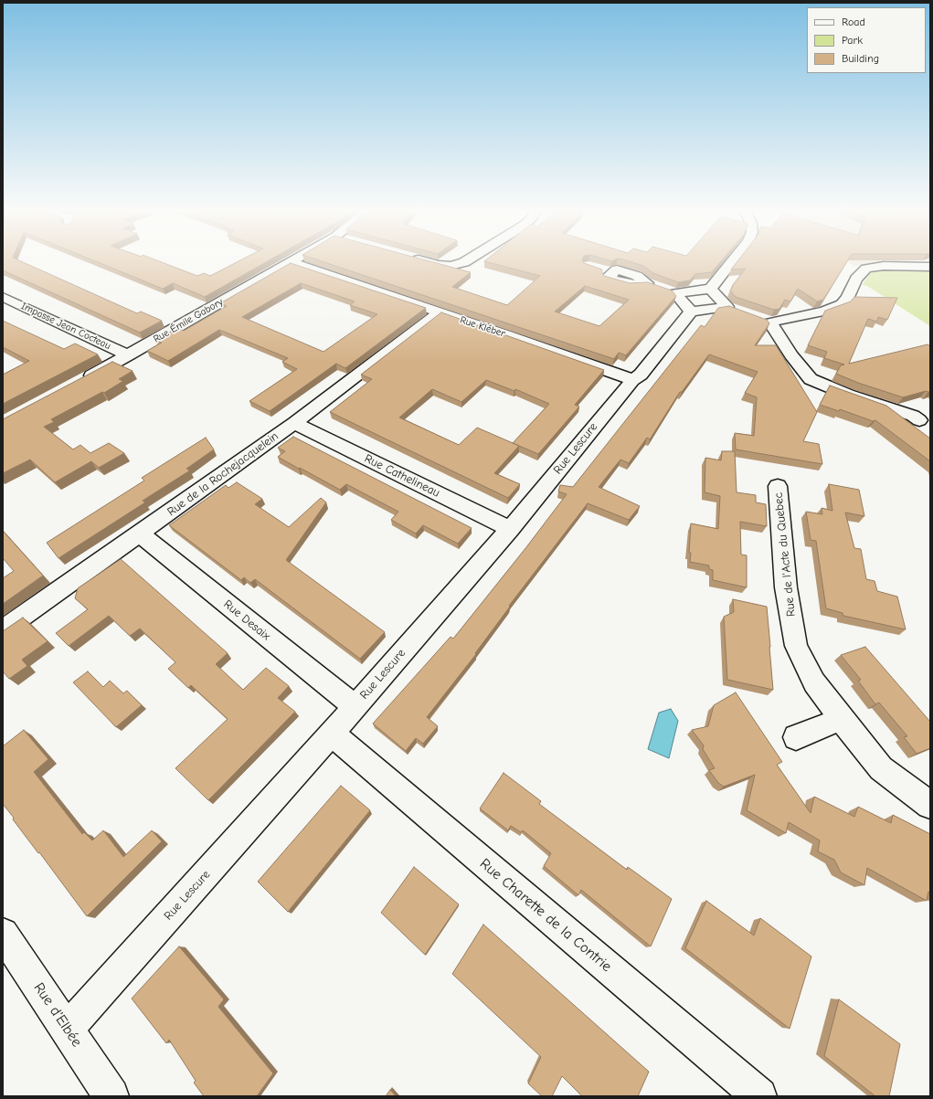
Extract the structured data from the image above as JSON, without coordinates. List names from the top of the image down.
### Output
{
  "streets": {
    "street": [
      "Rue Émile Gabory",
      "Impasse Jean Cocteau",
      "Rue Kléber",
      "Rue Lescure",
      "Rue de la Rochejacquelein",
      "Rue Cathelineau",
      "Rue de l'Acte du Quebec",
      "Rue Desaix",
      "Rue Charette de la Contrie",
      "Rue d'Elbée"
    ]
  },
  "crossings": [
    ["Rue Émile Gabory", "Impasse Jean Cocteau"],
    ["Rue Émile Gabory", "Rue Kléber"],
    ["Rue Kléber", "Rue Lescure"],
    ["Rue Kléber", "Rue de la Rochejacquelein"],
    ["Rue Lescure", "Rue Cathelineau"],
    ["Rue Lescure", "Rue Desaix"],
    ["Rue Lescure", "Rue Charette de la Contrie"],
    ["Rue Lescure", "Rue d'Elbée"],
    ["Rue de la Rochejacquelein", "Rue Cathelineau"],
    ["Rue de la Rochejacquelein", "Rue Desaix"]
  ],
  "legend": ["Road", "Park", "Building"]
}
